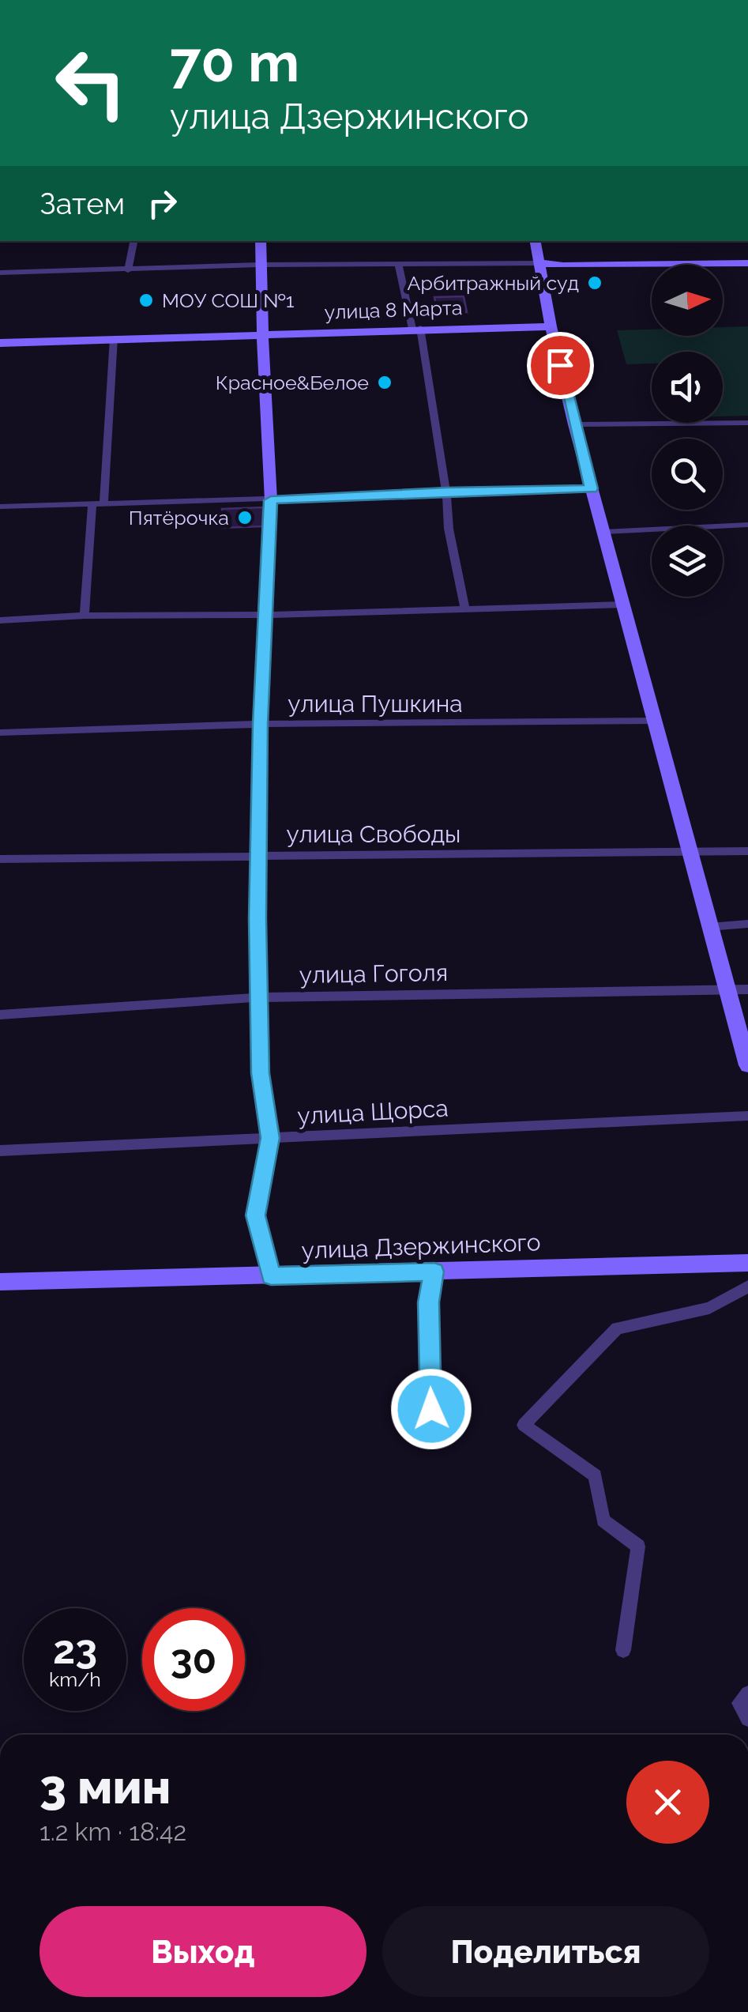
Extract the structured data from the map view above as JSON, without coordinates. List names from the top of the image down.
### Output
{
  "streets": {
    "street": [
      "улица 8 Марта",
      "улица Пушкина",
      "улица Свободы",
      "улица Гоголя",
      "улица Щорса",
      "улица Дзержинского"
    ]
  },
  "places": [
    "Арбитражный суд",
    "МОУ СОШ №1",
    "Красное&Белое",
    "Пятёрочка"
  ],
  "north": "right",
  "page": {
    "turn": ["70 m", "улица Дзержинского"],
    "then": "Затем",
    "speed": "23 km/h",
    "limit": "30",
    "heading": ["3 мин", "1.2 km · 18:42"],
    "buttons": ["Выход", "Поделиться"]
  }
}
